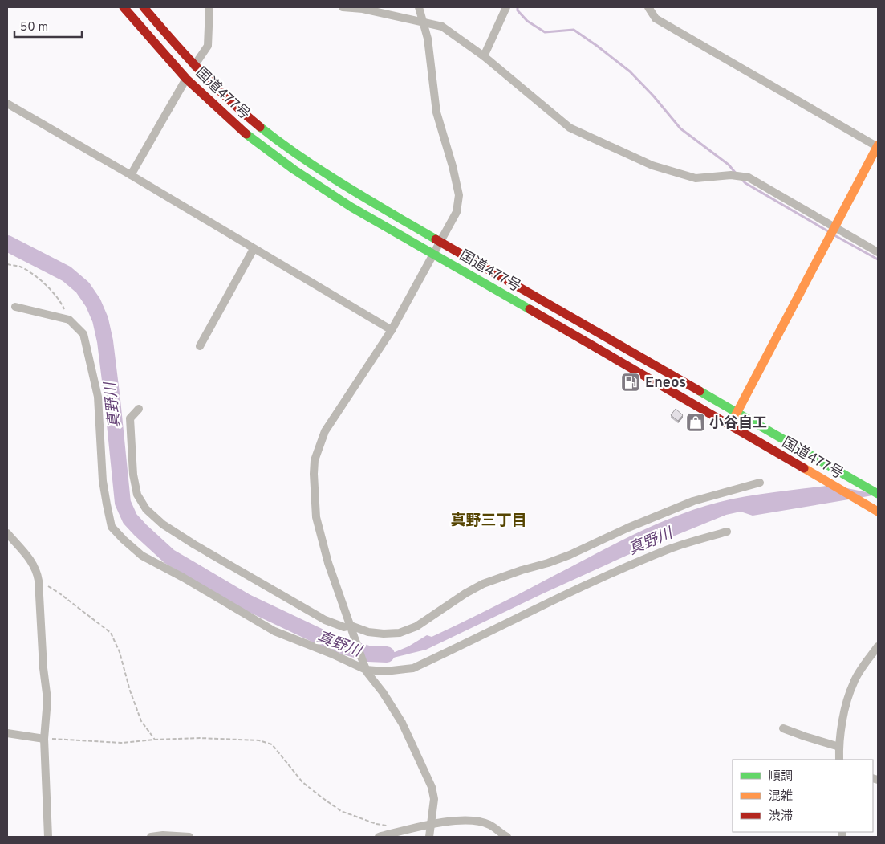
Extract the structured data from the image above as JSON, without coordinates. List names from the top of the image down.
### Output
{
  "streets": {
    "main road": ["国道477号"]
  },
  "districts": ["真野三丁目"],
  "water": ["真野川"],
  "places": {
    "fuel station": ["Eneos"],
    "shop": ["小谷自工"]
  },
  "legend": ["順調", "混雑", "渋滞"],
  "scale_bar": "50 m"
}
